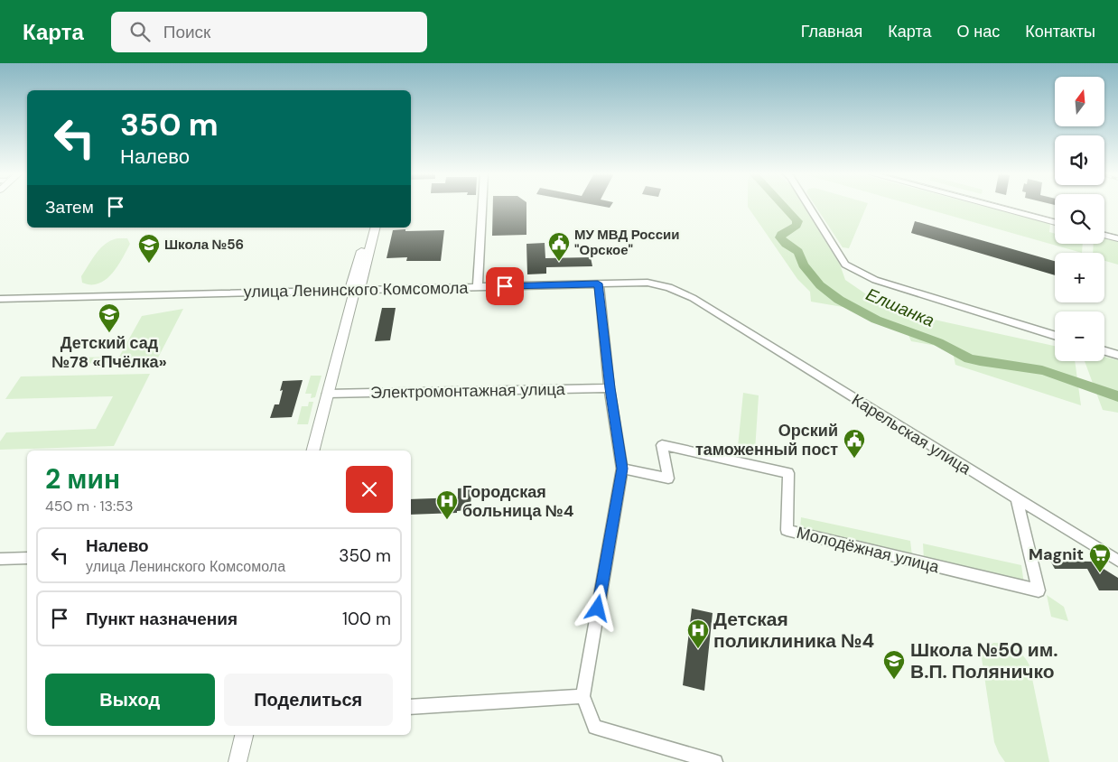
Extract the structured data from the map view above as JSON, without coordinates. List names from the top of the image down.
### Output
{
  "streets": {
    "street": [
      "улица Ленинского Комсомола",
      "Электромонтажная улица",
      "Карельская улица",
      "Молодёжная улица"
    ]
  },
  "crossings": [
    ["улица Ленинского Комсомола", "Карельская улица"],
    ["Карельская улица", "Молодёжная улица"]
  ],
  "water": ["Елшанка"],
  "places": {
    "public building": ["МУ МВД России \"Орское\"", "Орский таможенный пост"],
    "school or university": ["Школа №56", "Детский сад №78 «Пчёлка»", "Школа №50 им. В.П. Поляничко"],
    "hospital": ["Городская больница №4", "Детская поликлиника №4"],
    "supermarket": ["Magnit"]
  },
  "north": "top",
  "page": {
    "header": "Карта",
    "search": "Поиск",
    "nav": [
      "Главная",
      "Карта",
      "О нас",
      "Контакты"
    ],
    "map_buttons": ["+", "−"],
    "turn": ["350 m", "Налево"],
    "then": "Затем",
    "heading": ["2 мин", "450 m · 13:53"],
    "list": [
      {
        "name": "Налево",
        "note": "улица Ленинского Комсомола",
        "value": "350 m"
      },
      {
        "name": "Пункт назначения",
        "value": "100 m"
      }
    ],
    "buttons": ["Выход", "Поделиться"]
  }
}
